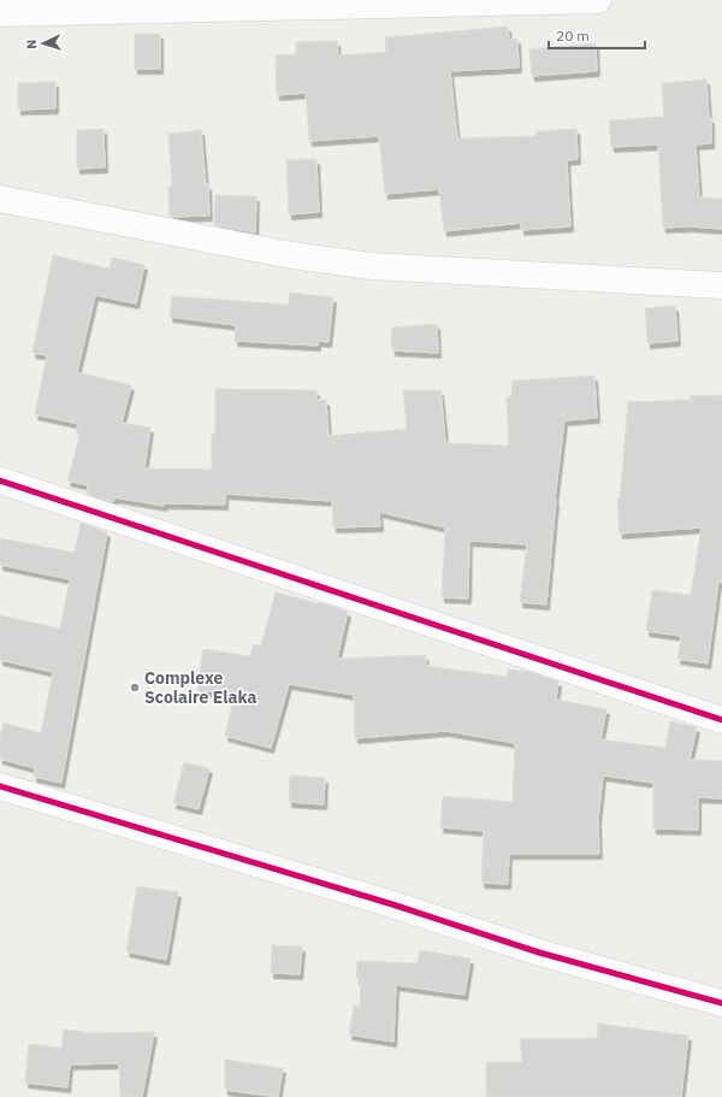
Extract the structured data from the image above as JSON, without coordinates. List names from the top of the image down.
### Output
{
  "places": ["Complexe Scolaire Elaka"],
  "scale_bar": "20 m",
  "north": "left"
}
